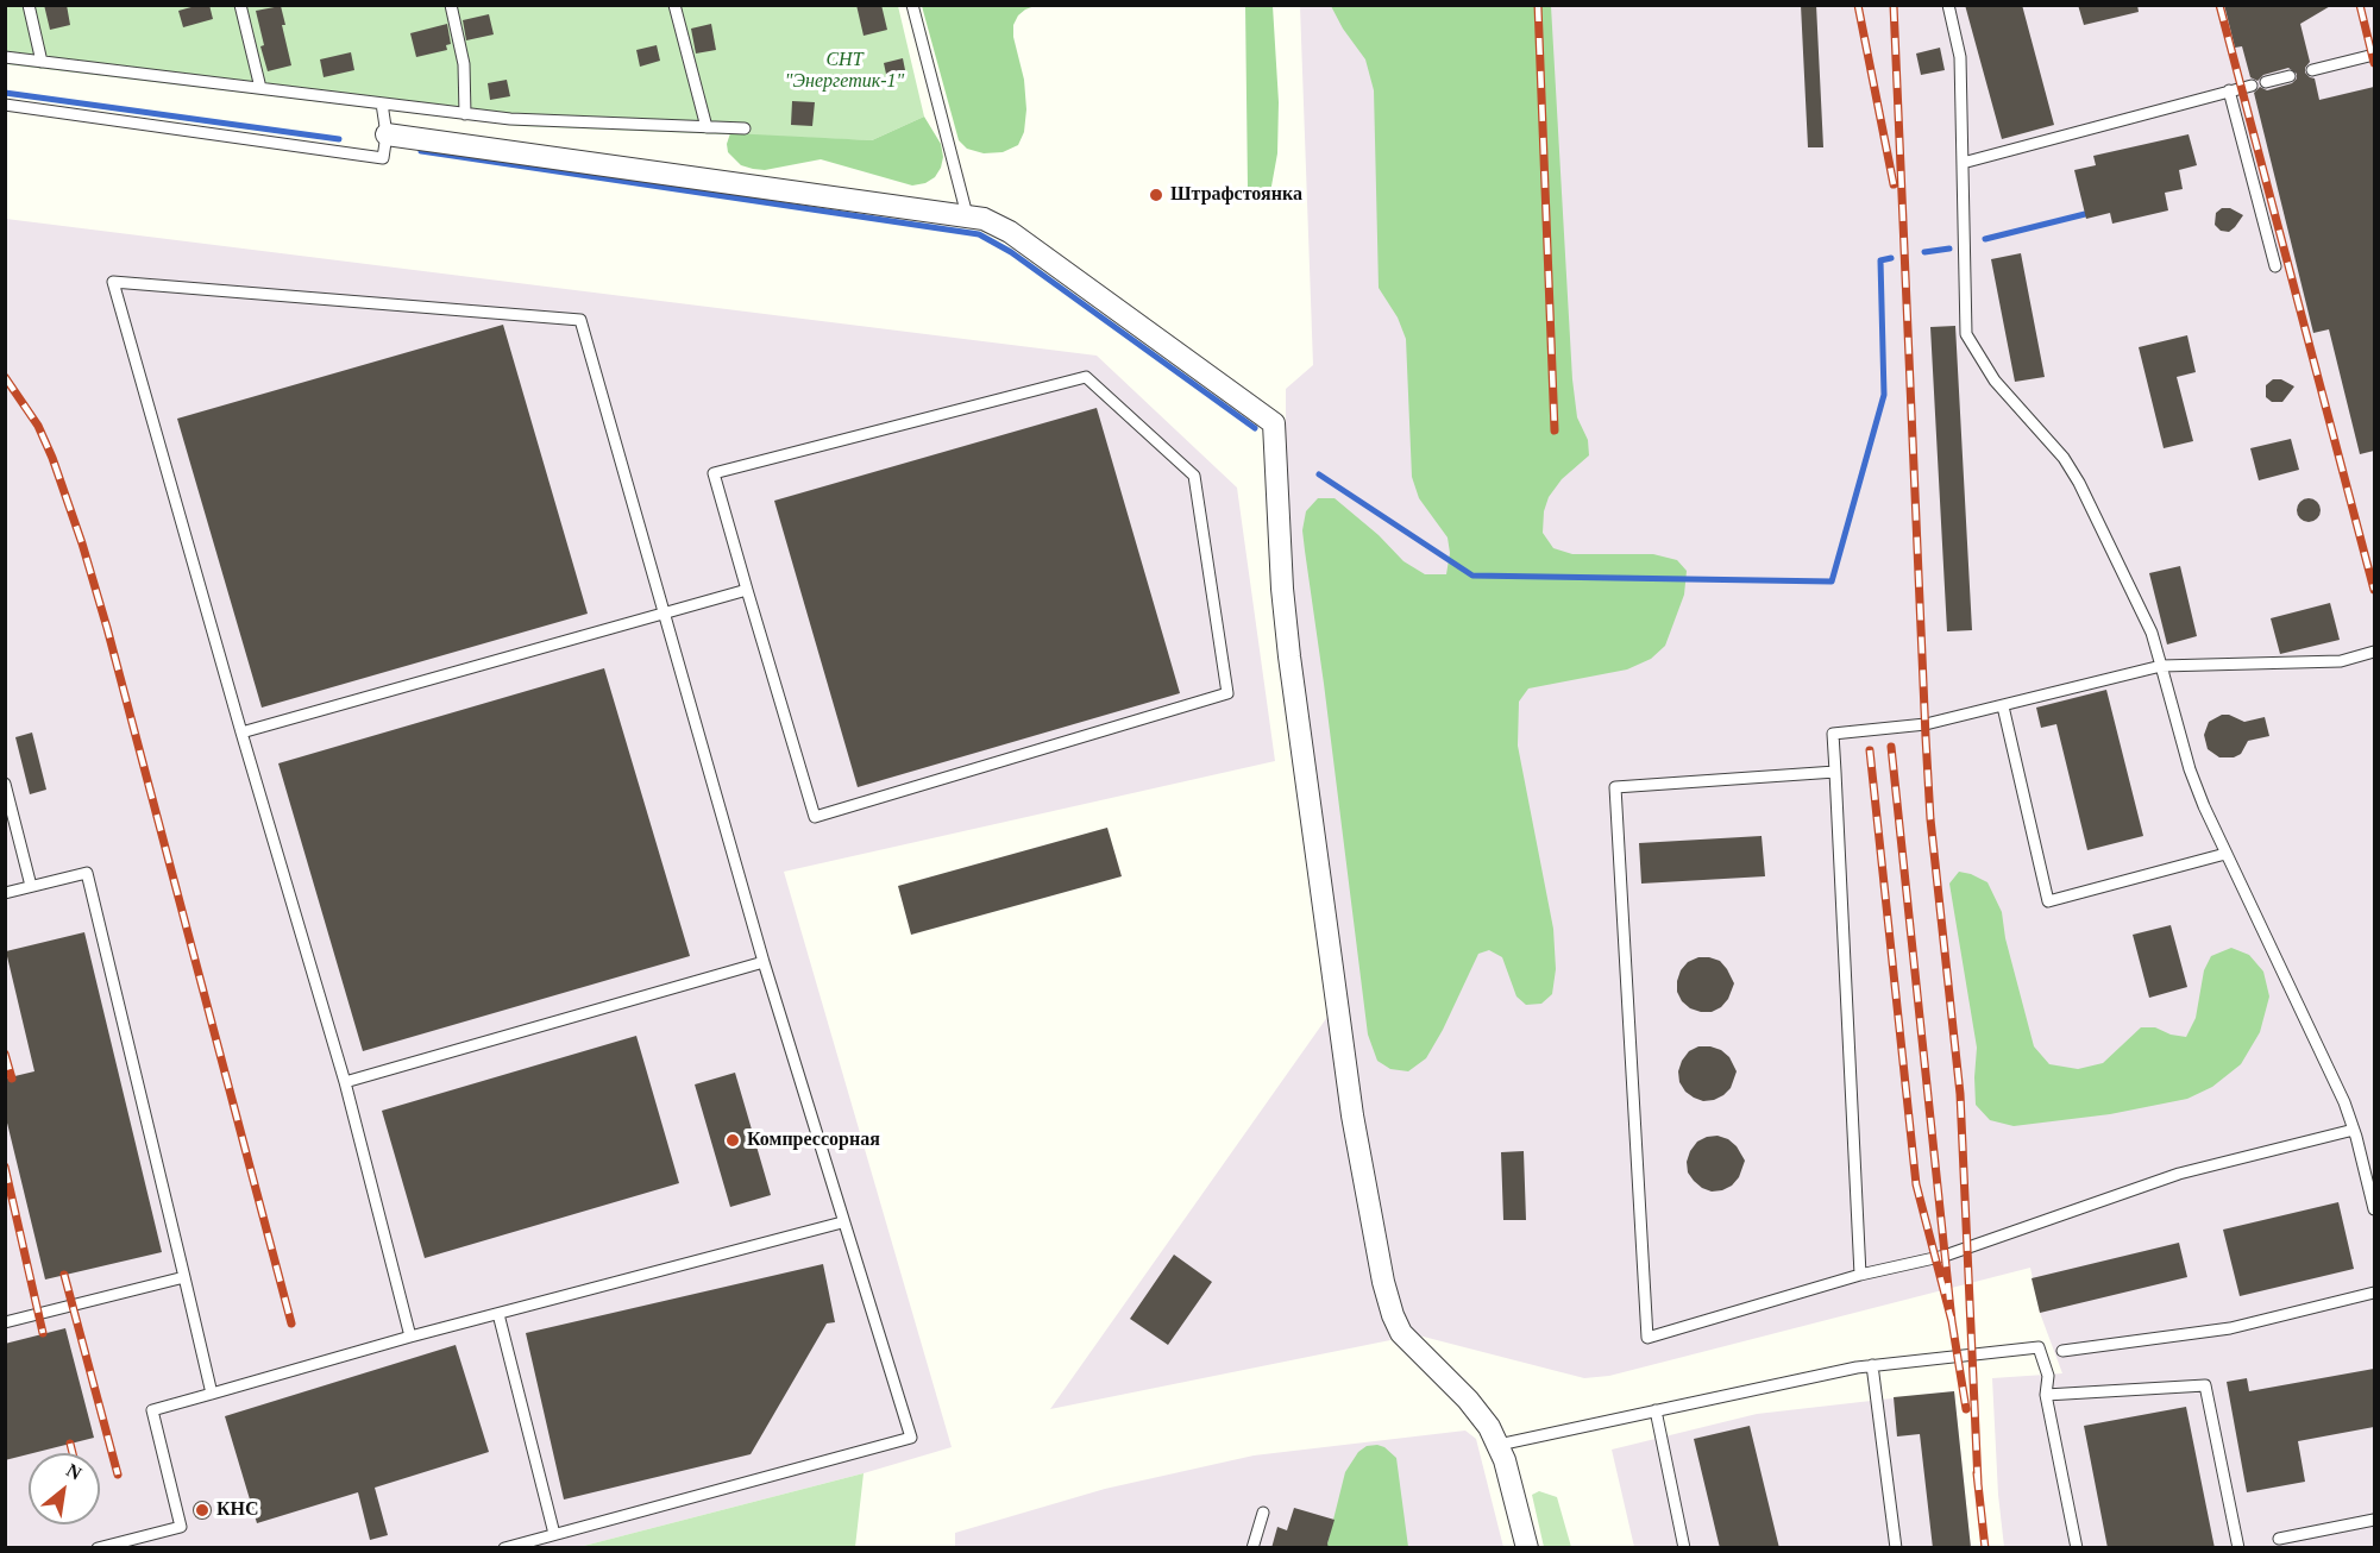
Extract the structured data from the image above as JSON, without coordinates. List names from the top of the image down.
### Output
{
  "parks": ["СНТ \"Энергетик-1\""],
  "places": ["Штрафстоянка", "Компрессорная", "КНС"],
  "north": "top right"
}
